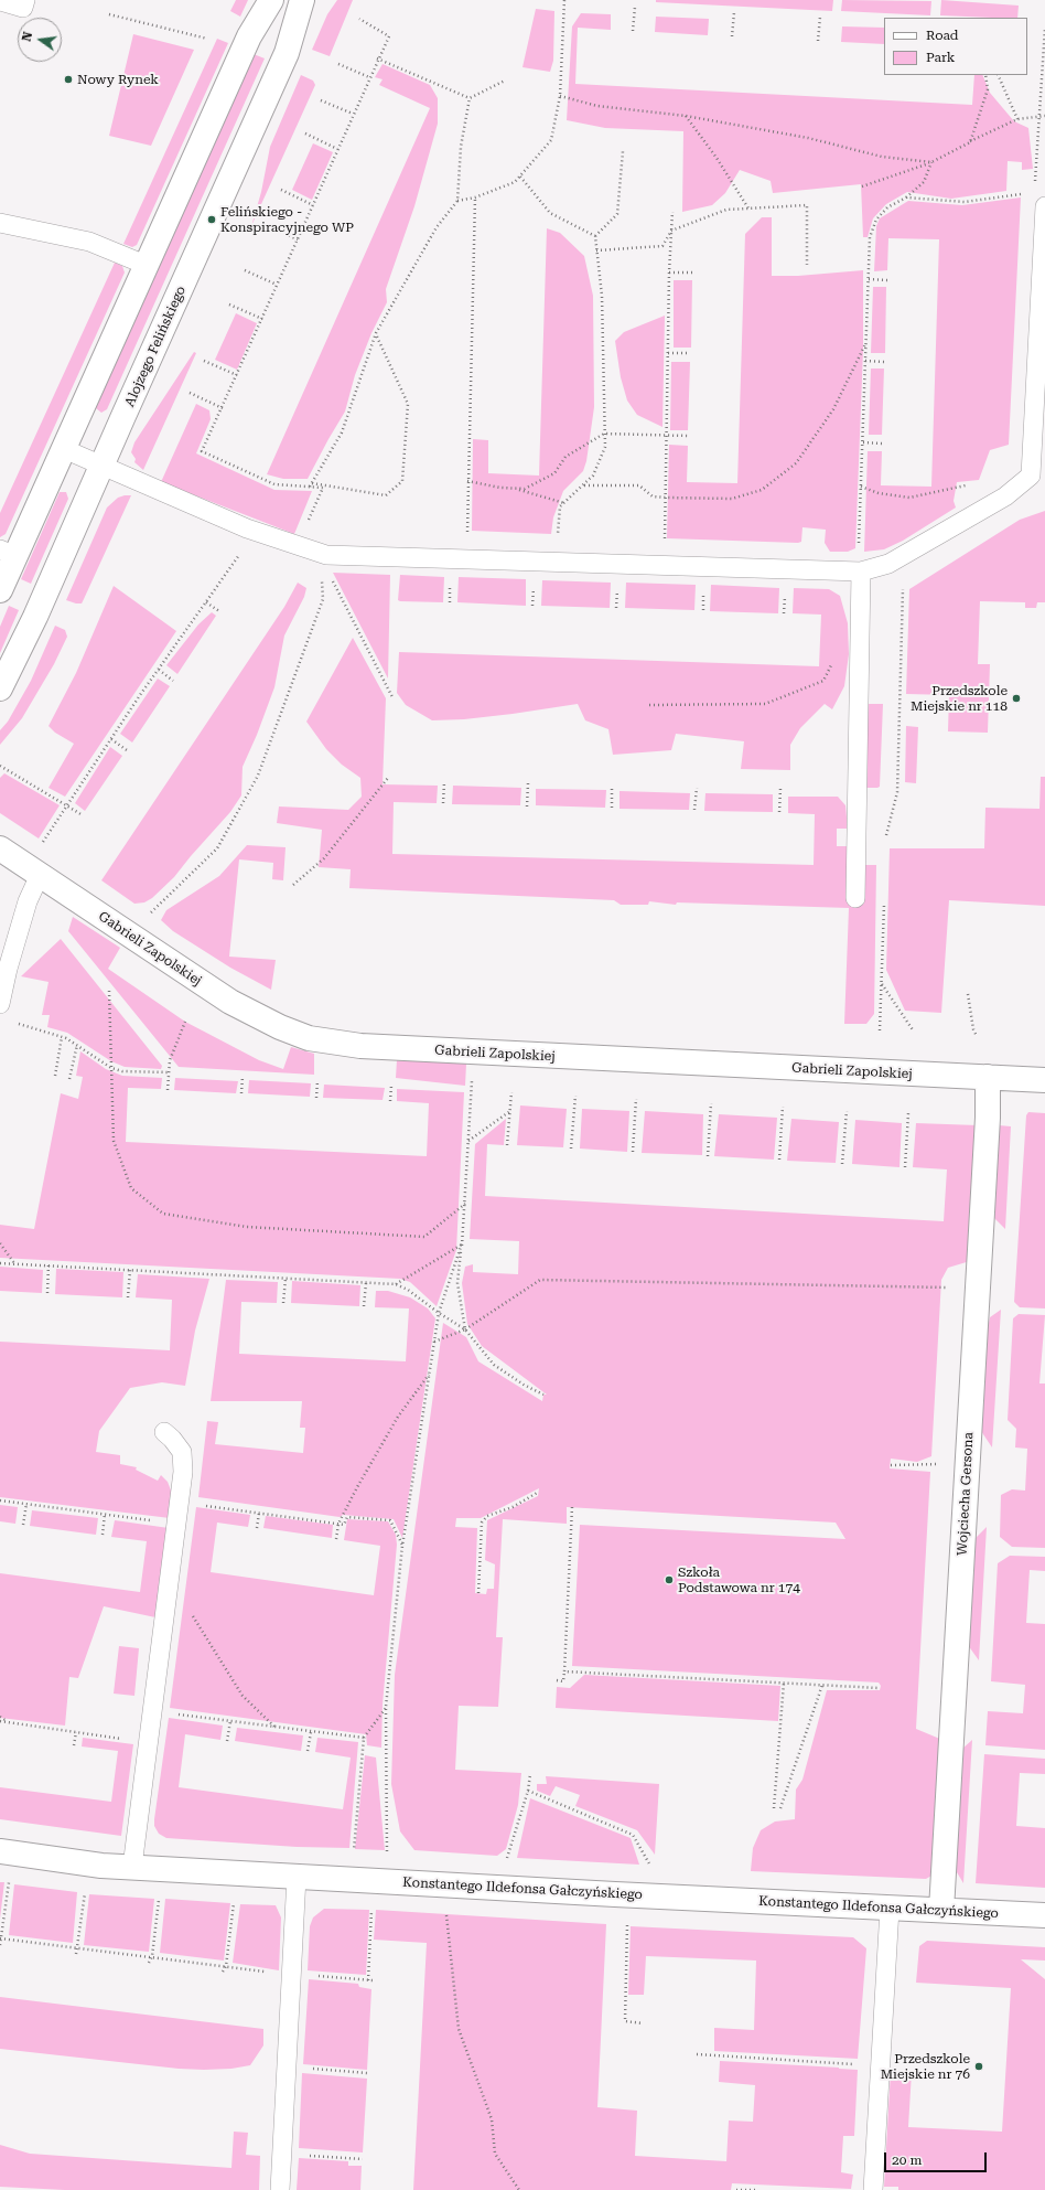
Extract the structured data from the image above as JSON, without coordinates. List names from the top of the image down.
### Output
{
  "streets": {
    "street": [
      "Alojzego Felińskiego",
      "Gabrieli Zapolskiej",
      "Wojciecha Gersona",
      "Konstantego Ildefonsa Gałczyńskiego"
    ]
  },
  "crossings": [
    ["Gabrieli Zapolskiej", "Wojciecha Gersona"],
    ["Wojciecha Gersona", "Konstantego Ildefonsa Gałczyńskiego"]
  ],
  "places": [
    "Nowy Rynek",
    "Felińskiego - Konspiracyjnego WP",
    "Przedszkole Miejskie nr 118",
    "Szkoła Podstawowa nr 174",
    "Przedszkole Miejskie nr 76"
  ],
  "legend": ["Road", "Park"],
  "scale_bar": "20 m",
  "north": "left"
}
